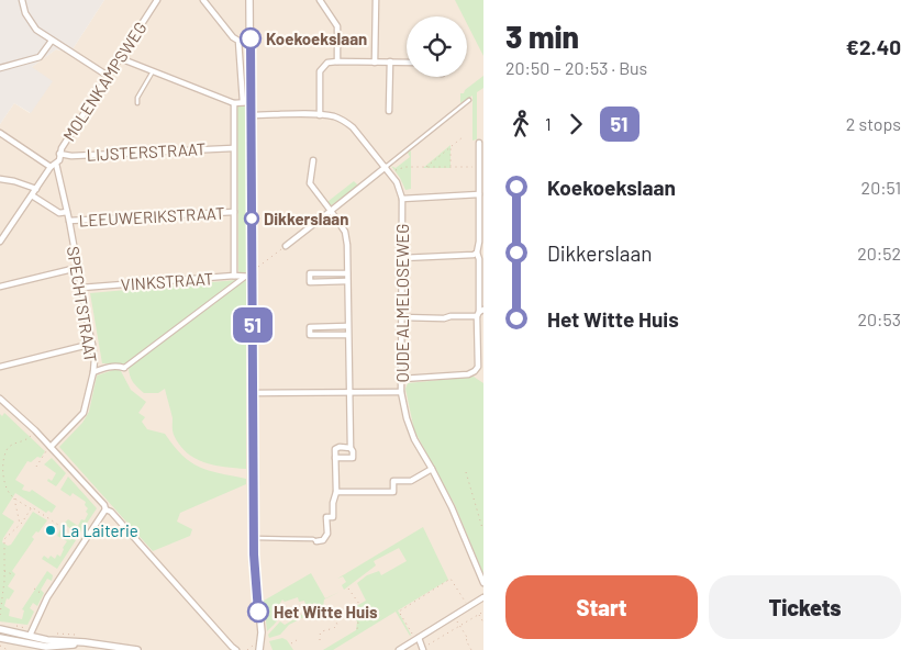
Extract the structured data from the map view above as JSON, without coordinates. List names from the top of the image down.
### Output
{
  "streets": {
    "street": [
      "MOLENKAMPSWEG",
      "LIJSTERSTRAAT",
      "LEEUWERIKSTRAAT",
      "VINKSTRAAT",
      "OUDE ALMELOSEWEG",
      "SPECHTSTRAAT"
    ]
  },
  "crossings": [
    ["MOLENKAMPSWEG", "LIJSTERSTRAAT"],
    ["MOLENKAMPSWEG", "SPECHTSTRAAT"],
    ["LEEUWERIKSTRAAT", "SPECHTSTRAAT"],
    ["VINKSTRAAT", "SPECHTSTRAAT"]
  ],
  "places": [
    "Koekoekslaan",
    "Dikkerslaan",
    "La Laiterie",
    "Het Witte Huis"
  ],
  "lines": ["bus line 51"],
  "page": {
    "on_map": "51",
    "heading": ["3 min", "20:50 – 20:53 · Bus", "€2.40"],
    "legs": ["1", "51", "2 stops"],
    "list": [
      {
        "name": "Koekoekslaan",
        "value": "20:51"
      },
      {
        "name": "Dikkerslaan",
        "value": "20:52"
      },
      {
        "name": "Het Witte Huis",
        "value": "20:53"
      }
    ],
    "buttons": ["Start", "Tickets"]
  }
}
